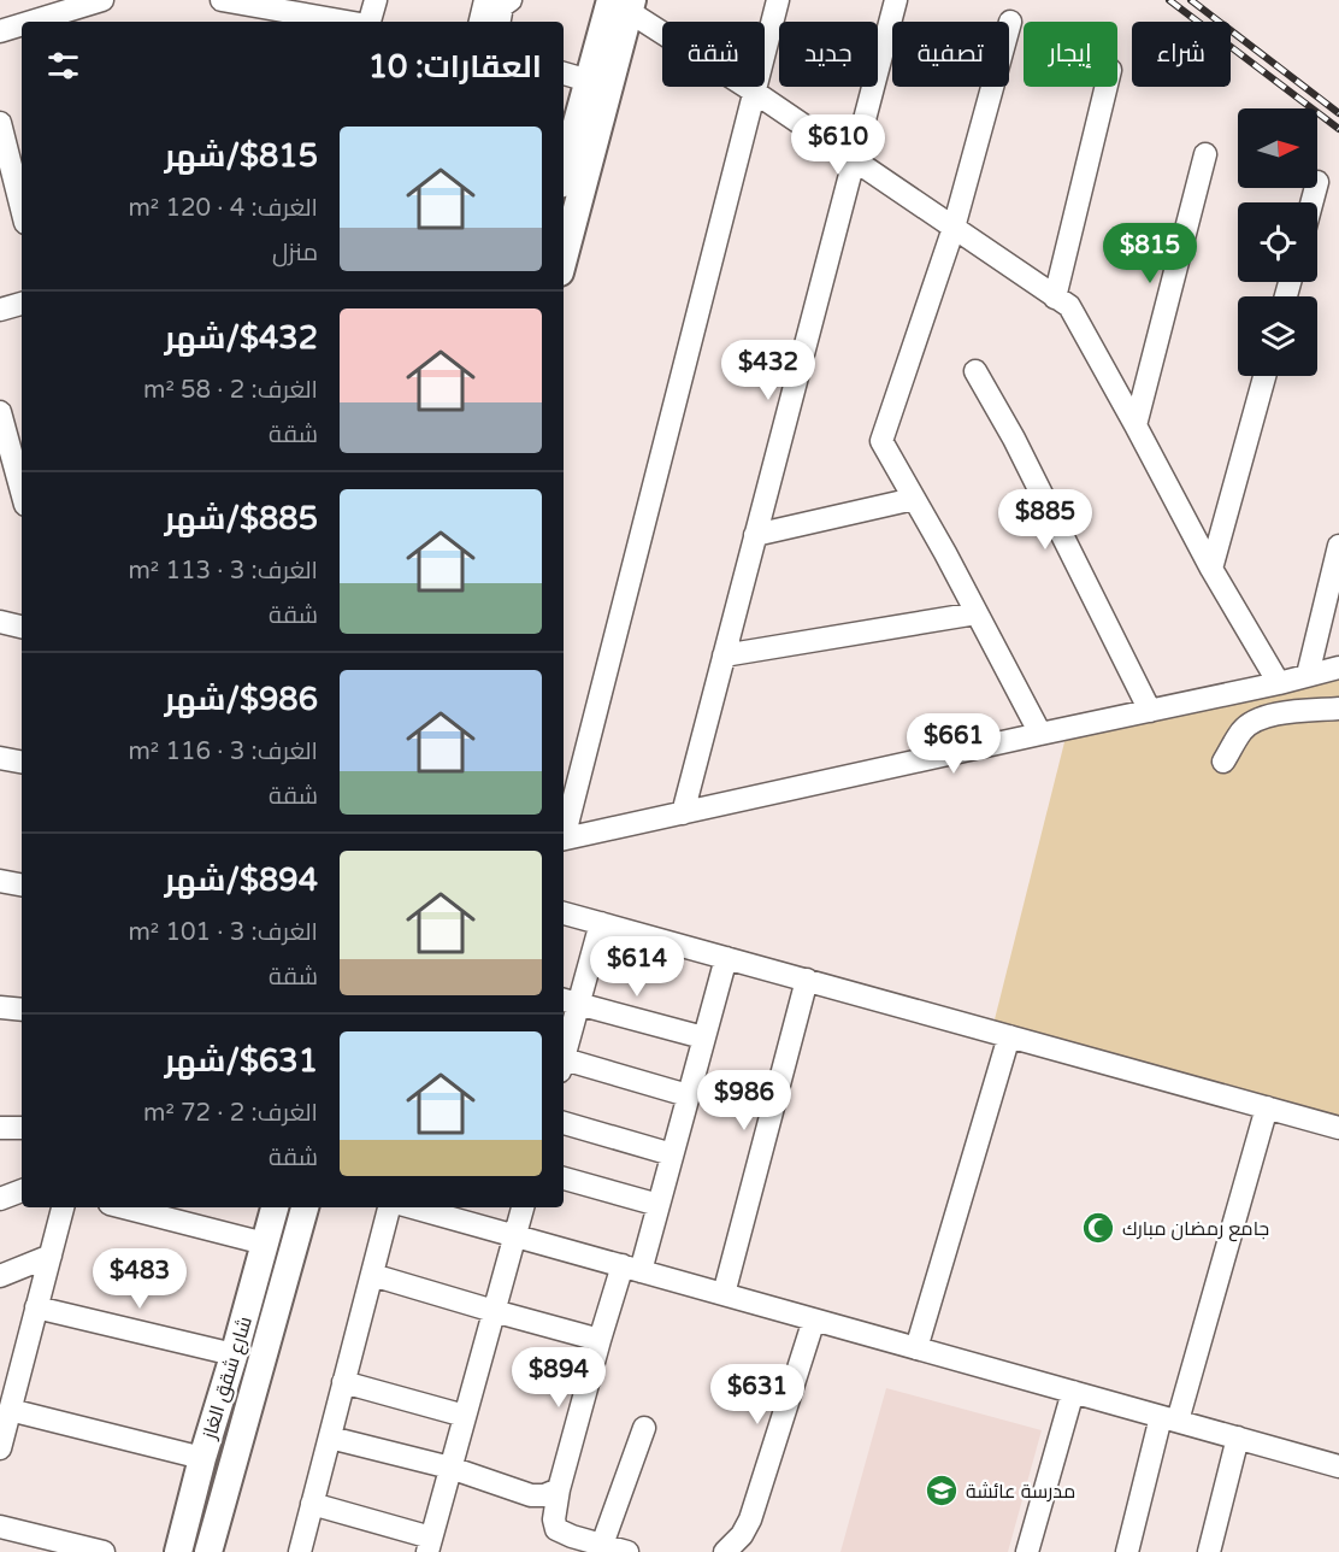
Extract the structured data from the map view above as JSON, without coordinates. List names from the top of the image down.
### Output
{
  "streets": {
    "main road": ["شارع شقق الغاز"]
  },
  "places": {
    "mosque": ["جامع رمضان مبارك"],
    "school or university": ["مدرسة عائشة"]
  },
  "north": "right",
  "page": {
    "chip": [
      "شراء",
      "إيجار",
      "تصفية",
      "جديد",
      "شقة"
    ],
    "heading": "العقارات: 10",
    "list": [
      {
        "name": "$815/شهر",
        "note": "الغرف: 4 · 120 m² · منزل"
      },
      {
        "name": "$432/شهر",
        "note": "الغرف: 2 · 58 m² · شقة"
      },
      {
        "name": "$885/شهر",
        "note": "الغرف: 3 · 113 m² · شقة"
      },
      {
        "name": "$986/شهر",
        "note": "الغرف: 3 · 116 m² · شقة"
      },
      {
        "name": "$894/شهر",
        "note": "الغرف: 3 · 101 m² · شقة"
      },
      {
        "name": "$631/شهر",
        "note": "الغرف: 2 · 72 m² · شقة"
      }
    ],
    "price": [
      "$610",
      "$815",
      "$432",
      "$885",
      "$661",
      "$614",
      "$986",
      "$483",
      "$894",
      "$631"
    ]
  }
}
